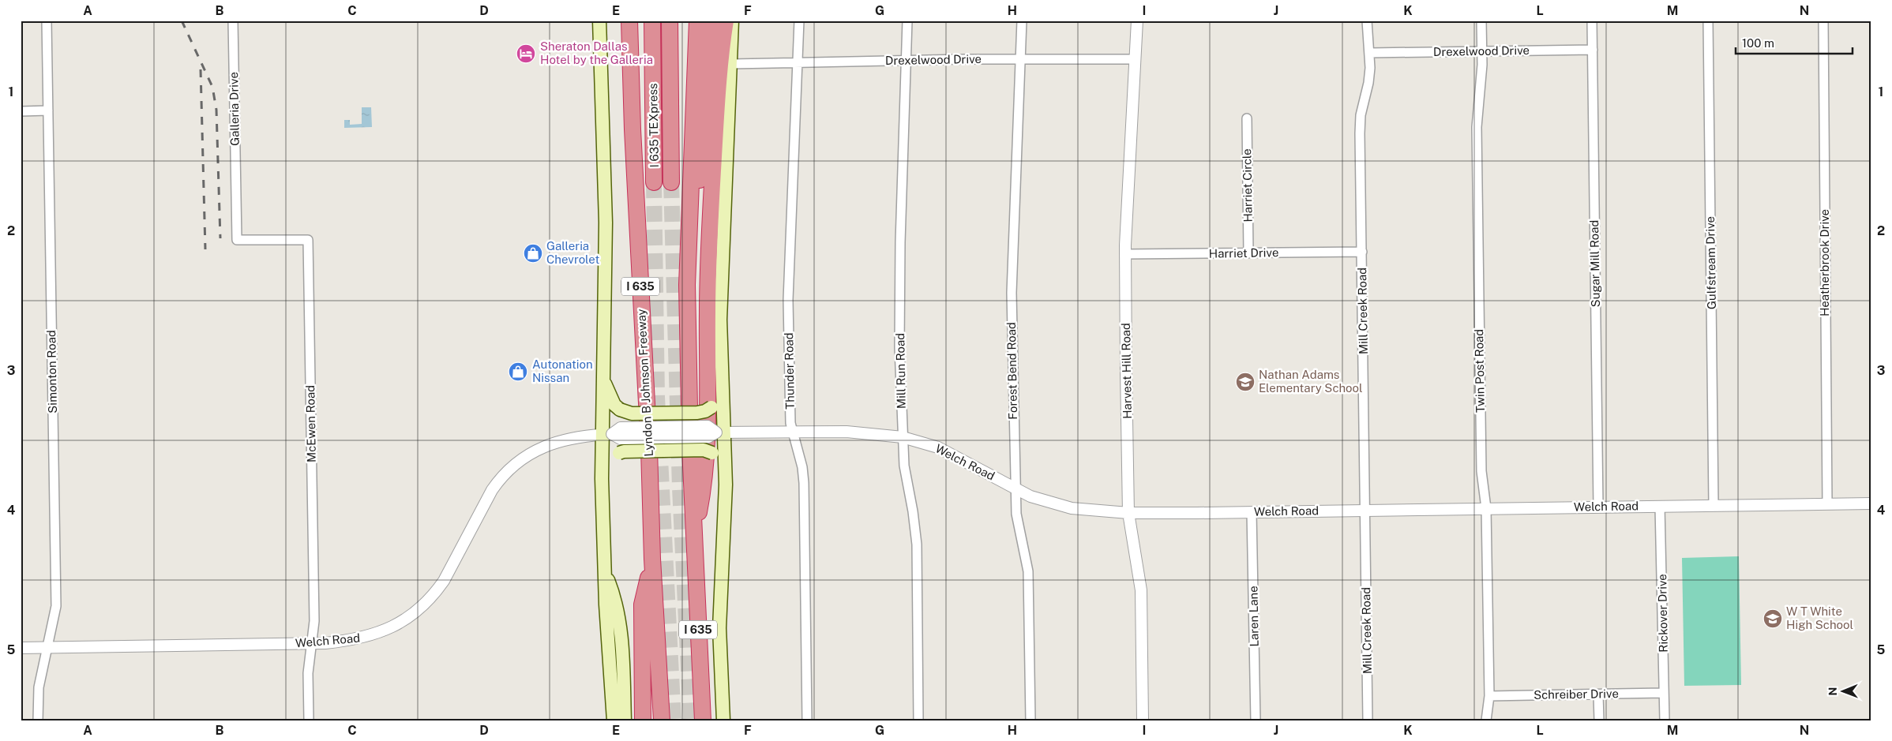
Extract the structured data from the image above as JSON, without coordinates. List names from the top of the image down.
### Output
{
  "streets": {
    "highway": ["I 635 TEXpress", "I 635", "Lyndon B Johnson Freeway"],
    "street": [
      "Drexelwood Drive",
      "Galleria Drive",
      "Harriet Circle",
      "Harriet Drive",
      "Gulfstream Drive",
      "Heatherbrook Drive",
      "Sugar Mill Road",
      "Mill Creek Road",
      "Thunder Road",
      "Mill Run Road",
      "Forest Bend Road",
      "Harvest Hill Road",
      "Twin Post Road",
      "Simonton Road",
      "McEwen Road",
      "Welch Road",
      "Rickover Drive",
      "Laren Lane",
      "Schreiber Drive"
    ]
  },
  "crossings": [
    ["Drexelwood Drive", "Sugar Mill Road"],
    ["Drexelwood Drive", "Mill Creek Road"],
    ["Drexelwood Drive", "Thunder Road"],
    ["Drexelwood Drive", "Mill Run Road"],
    ["Drexelwood Drive", "Forest Bend Road"],
    ["Drexelwood Drive", "Harvest Hill Road"],
    ["Drexelwood Drive", "Twin Post Road"],
    ["Galleria Drive", "McEwen Road"],
    ["Harriet Circle", "Harriet Drive"],
    ["Harriet Drive", "Mill Creek Road"],
    ["Harriet Drive", "Harvest Hill Road"],
    ["Gulfstream Drive", "Welch Road"],
    ["Heatherbrook Drive", "Welch Road"],
    ["Sugar Mill Road", "Welch Road"],
    ["Mill Creek Road", "Welch Road"],
    ["Thunder Road", "Welch Road"],
    ["Mill Run Road", "Welch Road"],
    ["Forest Bend Road", "Welch Road"],
    ["Harvest Hill Road", "Welch Road"],
    ["Twin Post Road", "Welch Road"],
    ["Twin Post Road", "Schreiber Drive"],
    ["Simonton Road", "Welch Road"],
    ["McEwen Road", "Welch Road"],
    ["Welch Road", "Rickover Drive"],
    ["Welch Road", "Laren Lane"],
    ["Rickover Drive", "Schreiber Drive"]
  ],
  "places": {
    "hotel": ["Sheraton Dallas Hotel by the Galleria"],
    "shop": ["Galleria Chevrolet", "Autonation Nissan"],
    "school or university": ["Nathan Adams Elementary School", "W T White High School"]
  },
  "scale_bar": "100 m",
  "north": "left",
  "grid": {
    "columns": [
      "A",
      "B",
      "C",
      "D",
      "E",
      "F",
      "G",
      "H",
      "I",
      "J",
      "K",
      "L",
      "M",
      "N"
    ],
    "rows": [
      "1",
      "2",
      "3",
      "4",
      "5"
    ]
  }
}
